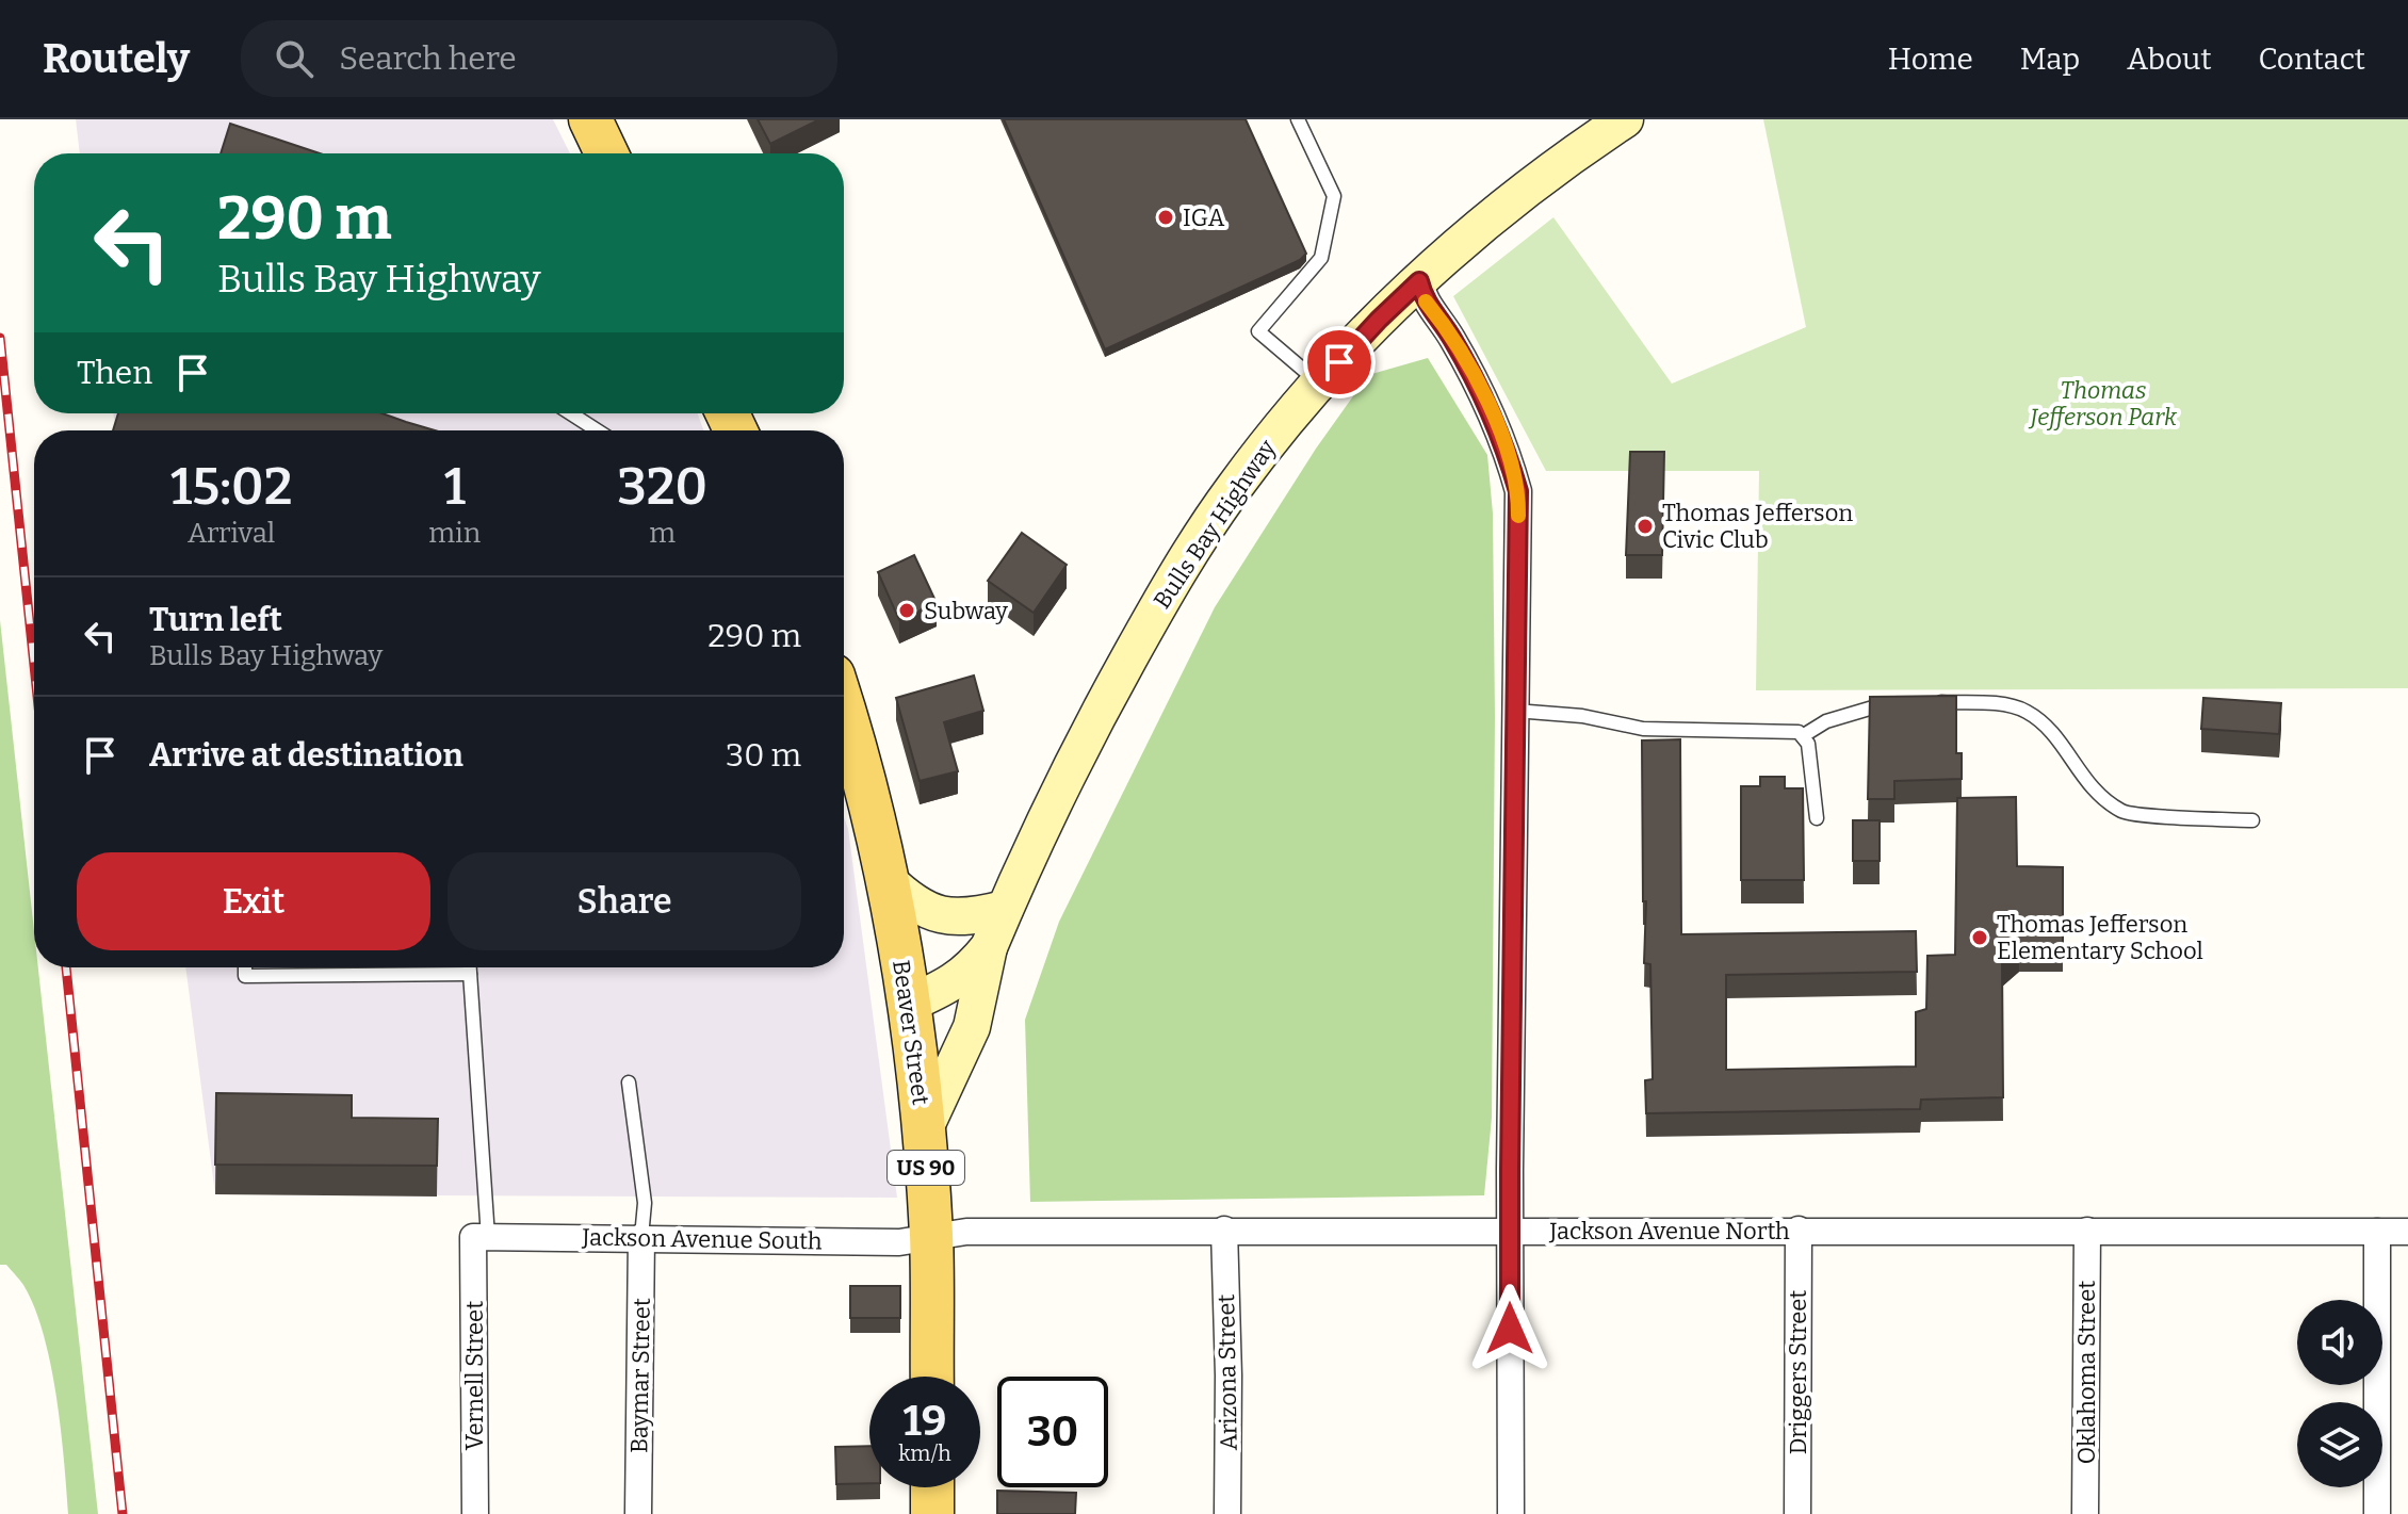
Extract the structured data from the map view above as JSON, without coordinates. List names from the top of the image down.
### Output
{
  "streets": {
    "main road": ["Bulls Bay Highway", "Beaver Street", "US 90"],
    "street": [
      "Jackson Avenue North",
      "Jackson Avenue South",
      "Arizona Street",
      "Driggers Street",
      "Oklahoma Street",
      "Vernell Street",
      "Baymar Street"
    ]
  },
  "crossings": [
    ["Bulls Bay Highway", "Beaver Street"],
    ["Beaver Street", "Jackson Avenue North"],
    ["Beaver Street", "Jackson Avenue South"],
    ["Jackson Avenue North", "Jackson Avenue South"],
    ["Jackson Avenue North", "Arizona Street"],
    ["Jackson Avenue North", "Driggers Street"],
    ["Jackson Avenue North", "Oklahoma Street"],
    ["Jackson Avenue South", "Vernell Street"],
    ["Jackson Avenue South", "Baymar Street"]
  ],
  "parks": ["Thomas Jefferson Park"],
  "places": [
    "IGA",
    "Thomas Jefferson Civic Club",
    "Subway",
    "Thomas Jefferson Elementary School"
  ],
  "page": {
    "header": "Routely",
    "search": "Search here",
    "nav": [
      "Home",
      "Map",
      "About",
      "Contact"
    ],
    "turn": ["290 m", "Bulls Bay Highway"],
    "then": "Then",
    "eta": [
      "15:02",
      "Arrival",
      "1",
      "min",
      "320",
      "m"
    ],
    "list": [
      {
        "name": "Turn left",
        "note": "Bulls Bay Highway",
        "value": "290 m"
      },
      {
        "name": "Arrive at destination",
        "value": "30 m"
      }
    ],
    "buttons": ["Exit", "Share"],
    "speed": "19 km/h",
    "limit": "30"
  }
}
